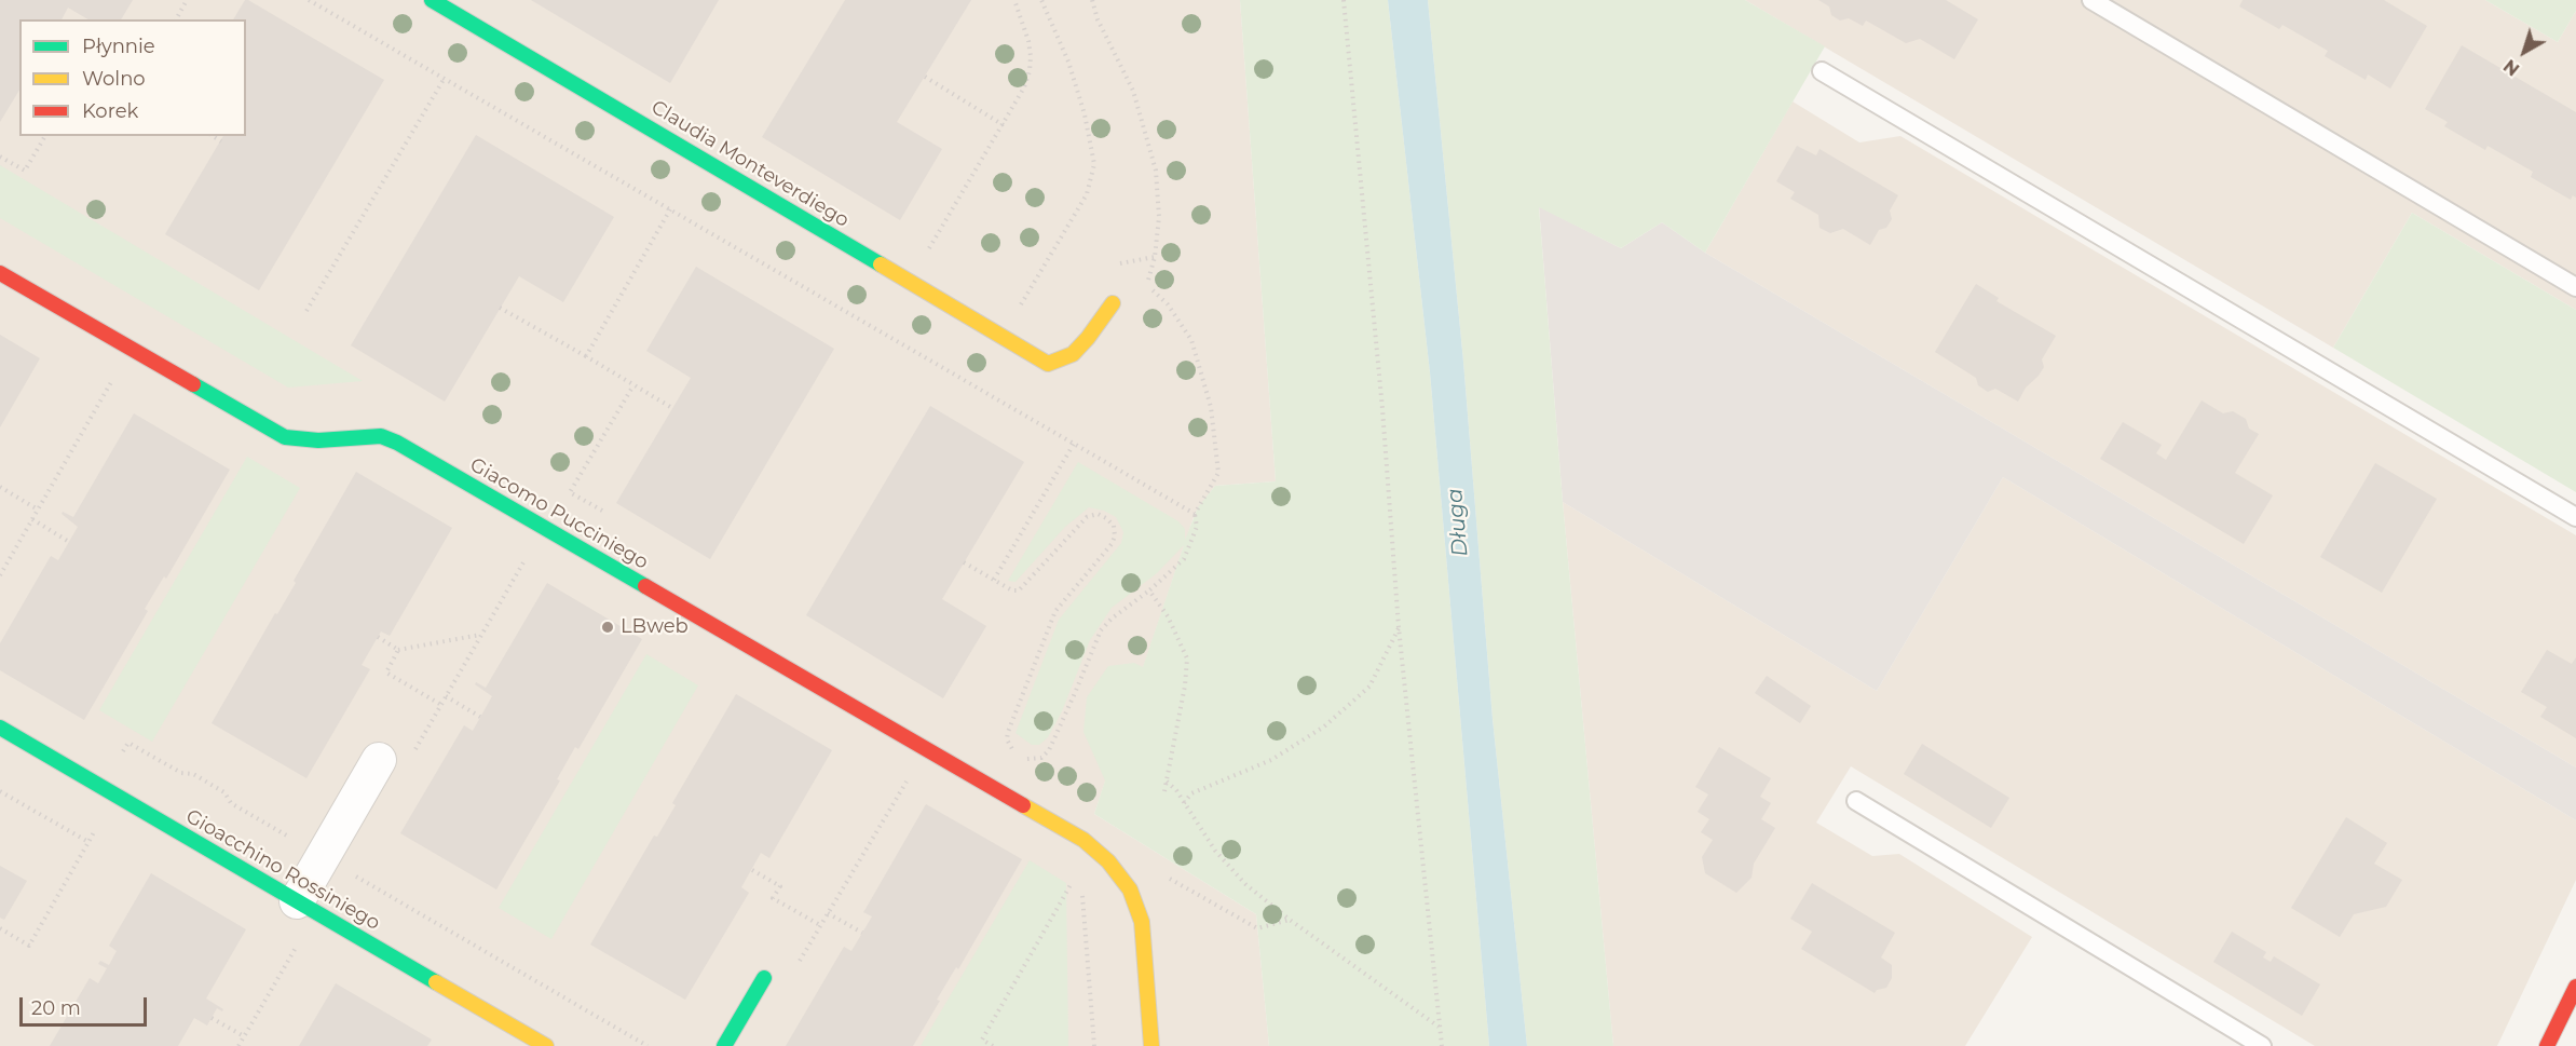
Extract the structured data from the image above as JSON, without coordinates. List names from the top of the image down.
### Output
{
  "streets": {
    "street": ["Claudia Monteverdiego", "Giacomo Pucciniego", "Gioacchino Rossiniego"]
  },
  "water": ["Długa"],
  "places": ["LBweb"],
  "legend": ["Płynnie", "Wolno", "Korek"],
  "scale_bar": "20 m",
  "north": "bottom left"
}
